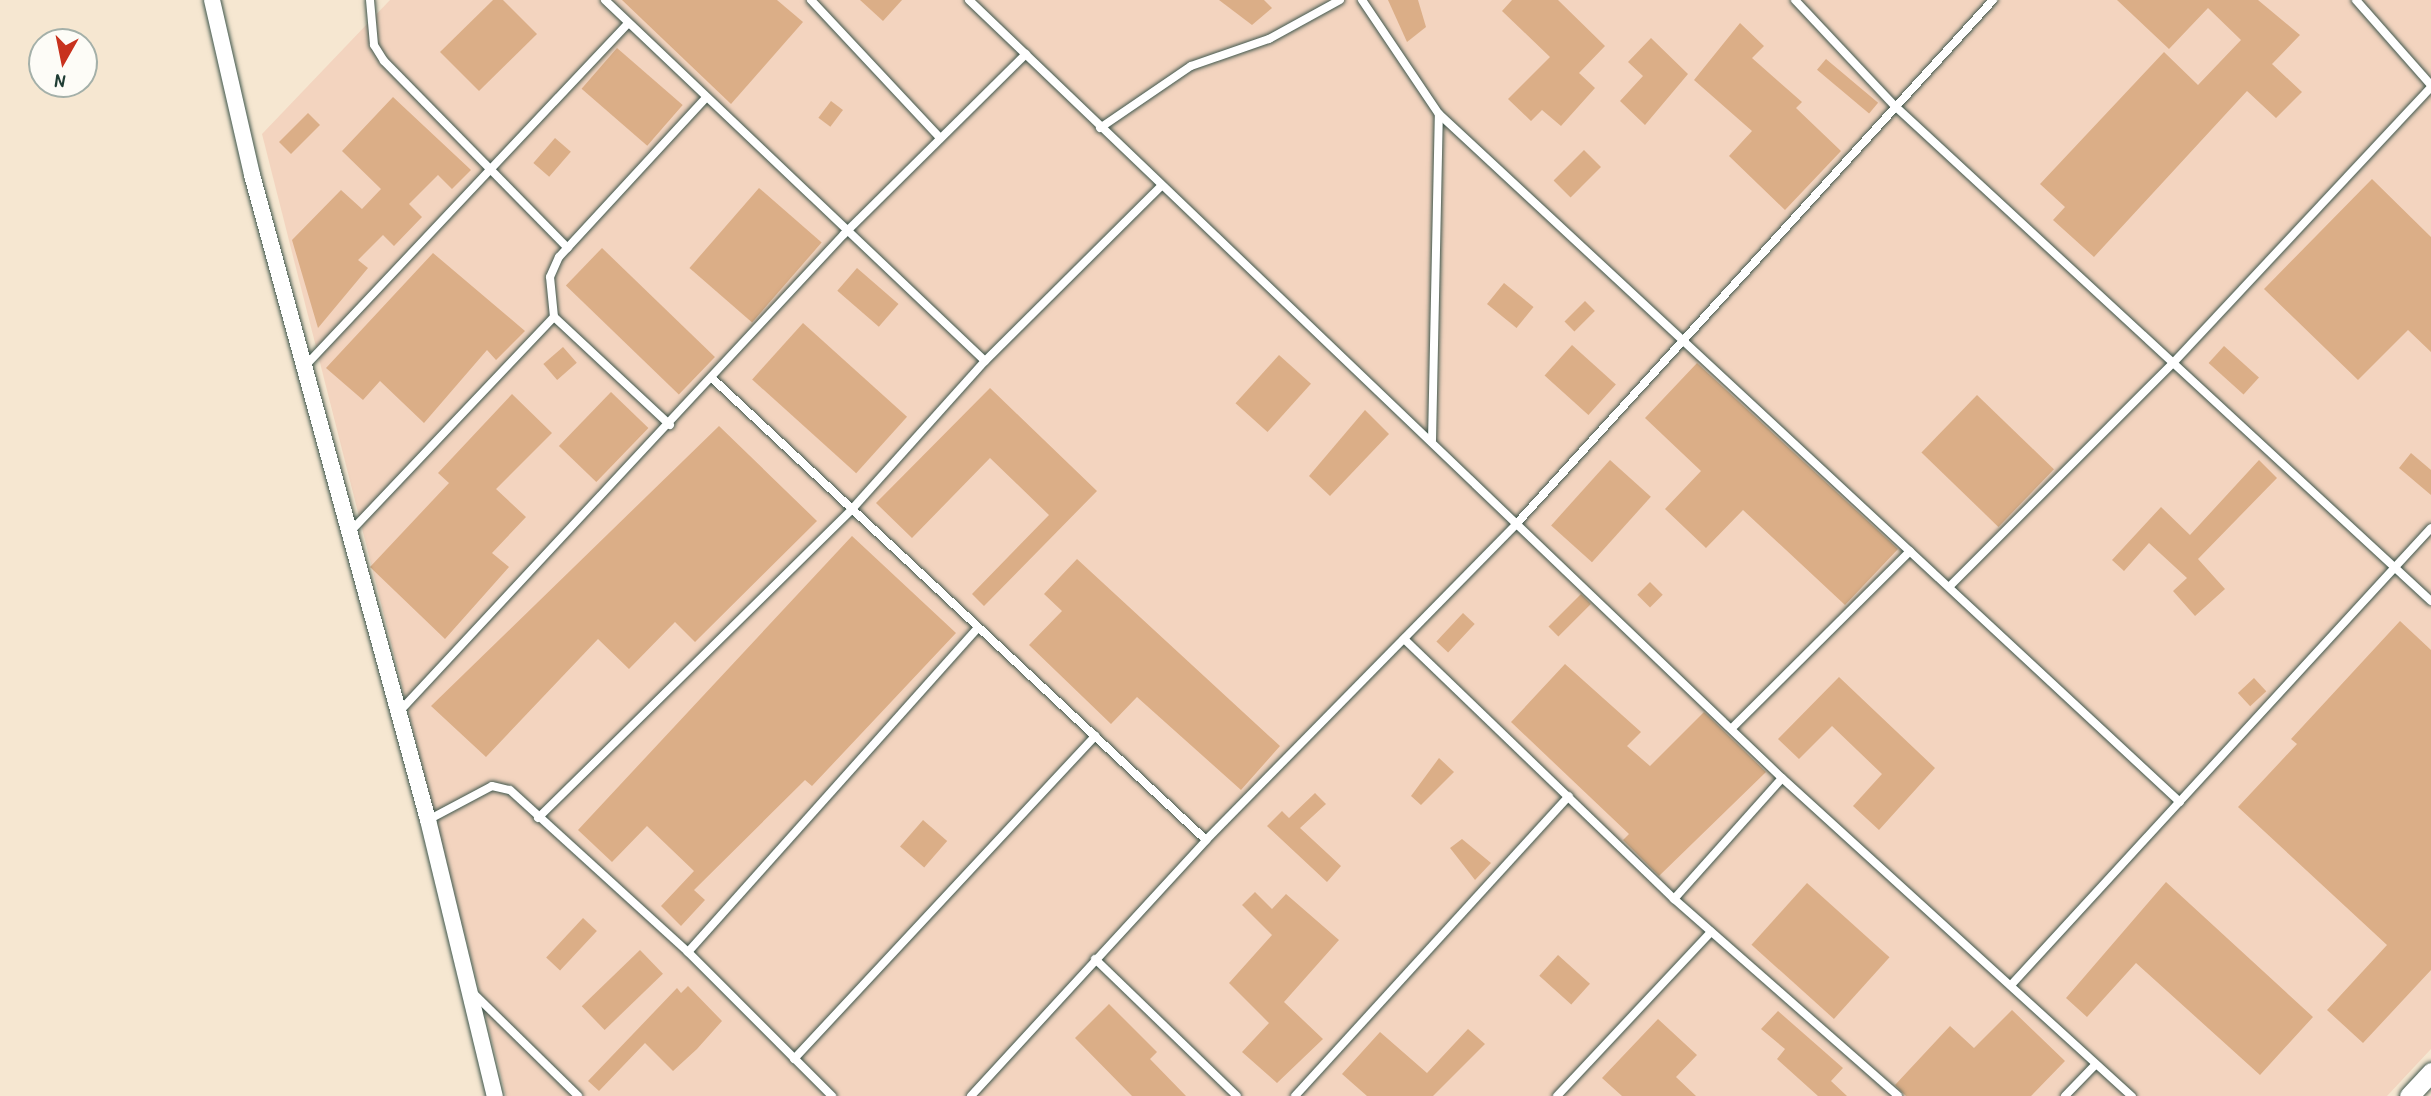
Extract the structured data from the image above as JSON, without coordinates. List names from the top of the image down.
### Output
{
  "north": "bottom"
}
